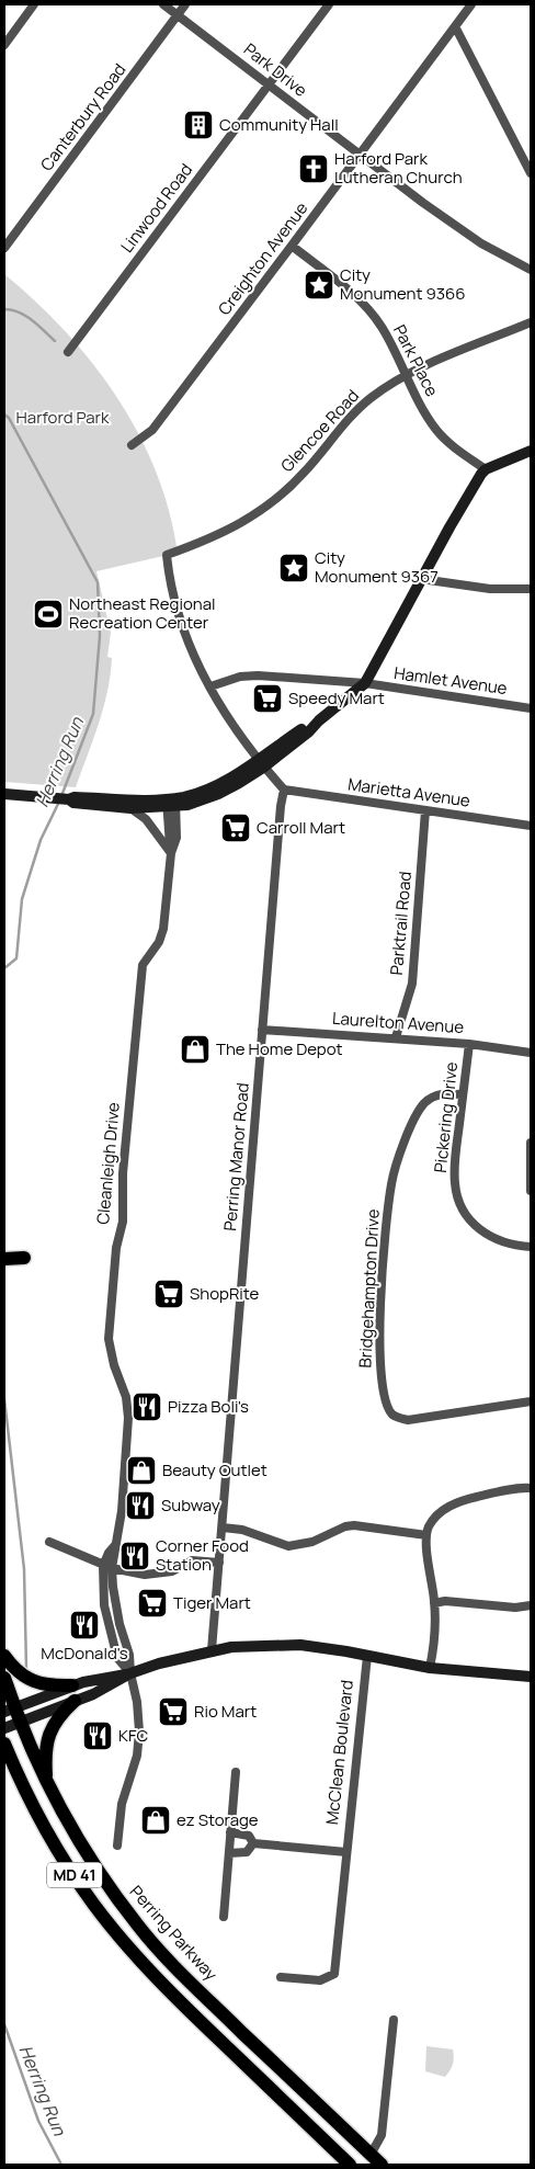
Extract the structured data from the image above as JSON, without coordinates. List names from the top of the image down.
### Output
{
  "streets": {
    "main road": ["MD 41", "Perring Parkway"],
    "street": [
      "Park Drive",
      "Canterbury Road",
      "Linwood Road",
      "Creighton Avenue",
      "Park Place",
      "Glencoe Road",
      "Hamlet Avenue",
      "Marietta Avenue",
      "Parktrail Road",
      "Laurelton Avenue",
      "Pickering Drive",
      "Perring Manor Road",
      "Cleanleigh Drive",
      "Bridgehampton Drive",
      "McClean Boulevard"
    ]
  },
  "crossings": [
    ["Park Drive", "Canterbury Road"],
    ["Park Drive", "Linwood Road"],
    ["Park Drive", "Creighton Avenue"],
    ["Creighton Avenue", "Park Place"],
    ["Park Place", "Glencoe Road"],
    ["Glencoe Road", "Hamlet Avenue"],
    ["Marietta Avenue", "Parktrail Road"],
    ["Marietta Avenue", "Perring Manor Road"],
    ["Parktrail Road", "Laurelton Avenue"],
    ["Laurelton Avenue", "Pickering Drive"],
    ["Laurelton Avenue", "Perring Manor Road"],
    ["Pickering Drive", "Bridgehampton Drive"]
  ],
  "water": ["Herring Run"],
  "parks": ["Harford Park"],
  "places": {
    "building": ["Community Hall"],
    "church": ["Harford Park Lutheran Church"],
    "place": ["City Monument 9366", "City Monument 9367"],
    "sports": ["Northeast Regional Recreation Center"],
    "supermarket": [
      "Speedy Mart",
      "Carroll Mart",
      "ShopRite",
      "Tiger Mart",
      "Rio Mart"
    ],
    "shop": ["The Home Depot", "Beauty Outlet", "ez Storage"],
    "restaurant": [
      "Pizza Boli's",
      "Subway",
      "Corner Food Station",
      "McDonald's",
      "KFC"
    ]
  }
}
